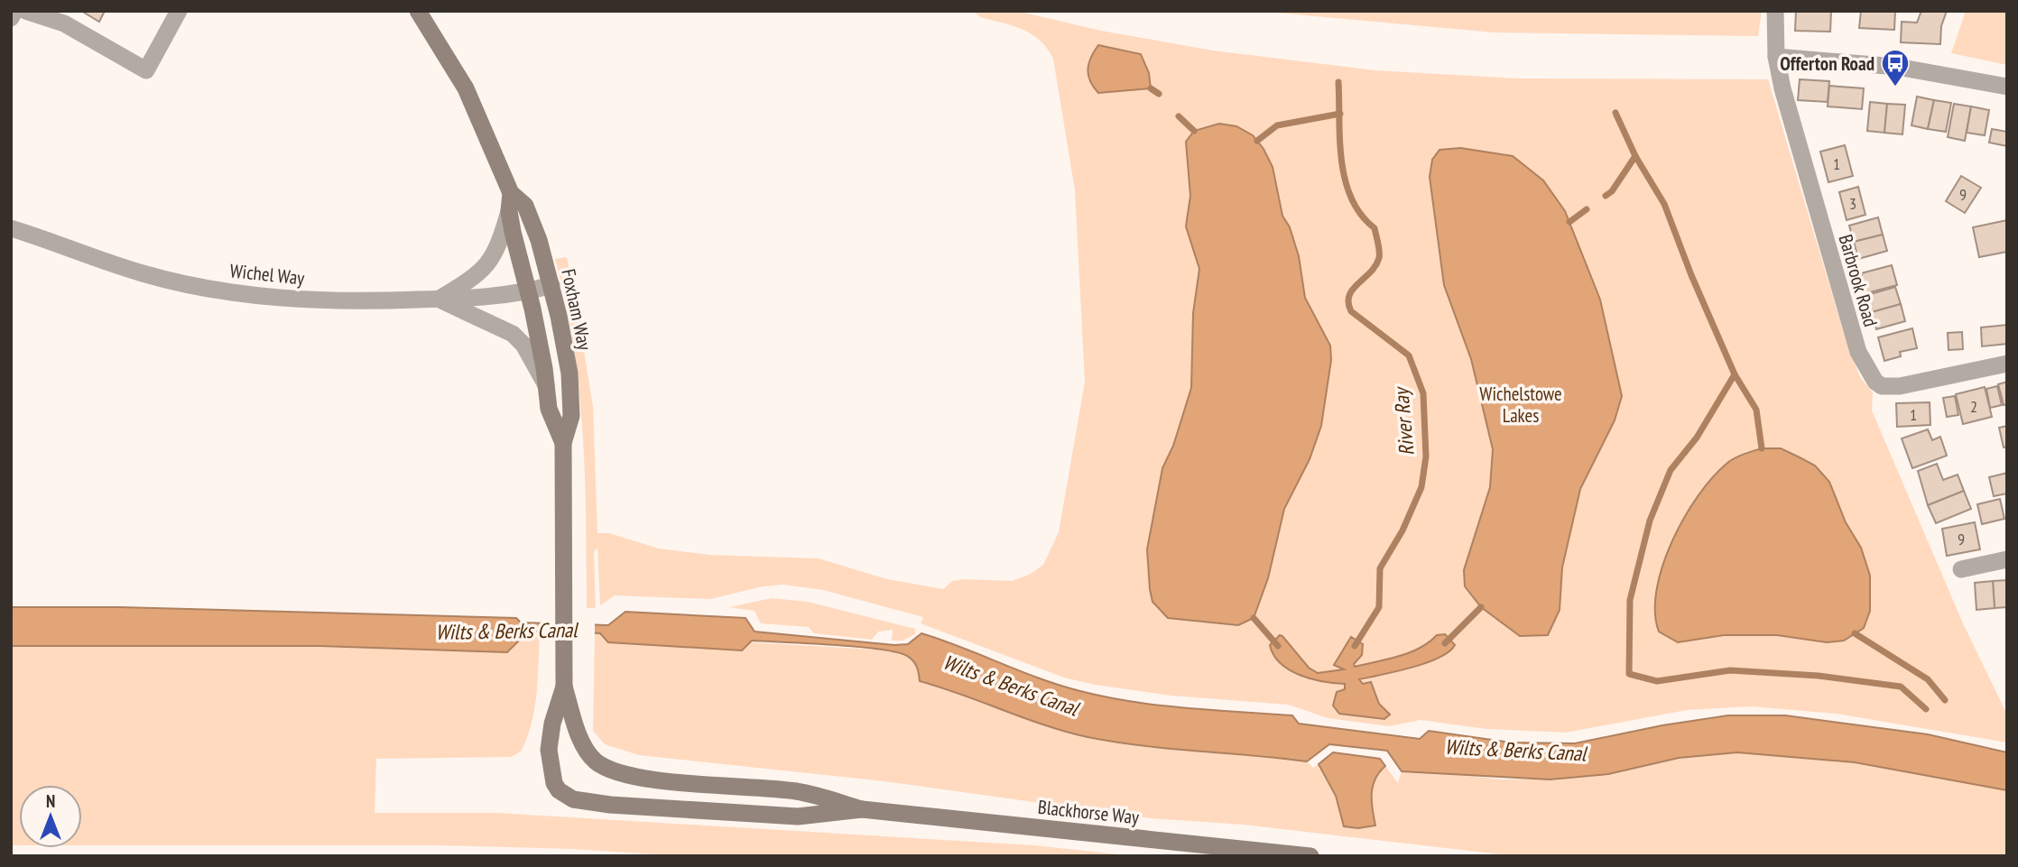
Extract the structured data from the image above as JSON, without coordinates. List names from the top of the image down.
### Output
{
  "streets": {
    "main road": ["Foxham Way", "Blackhorse Way"],
    "street": ["Wichel Way", "Barbrook Road"]
  },
  "crossings": [
    ["Wichel Way", "Foxham Way"],
    ["Foxham Way", "Blackhorse Way"]
  ],
  "water": ["River Ray", "Wilts & Berks Canal"],
  "parks": ["Wichelstowe Lakes"],
  "places": {
    "bus stop": ["Offerton Road"]
  },
  "house_numbers": [
    "1",
    "9",
    "3",
    "2",
    "1",
    "9"
  ],
  "north": "top"
}
